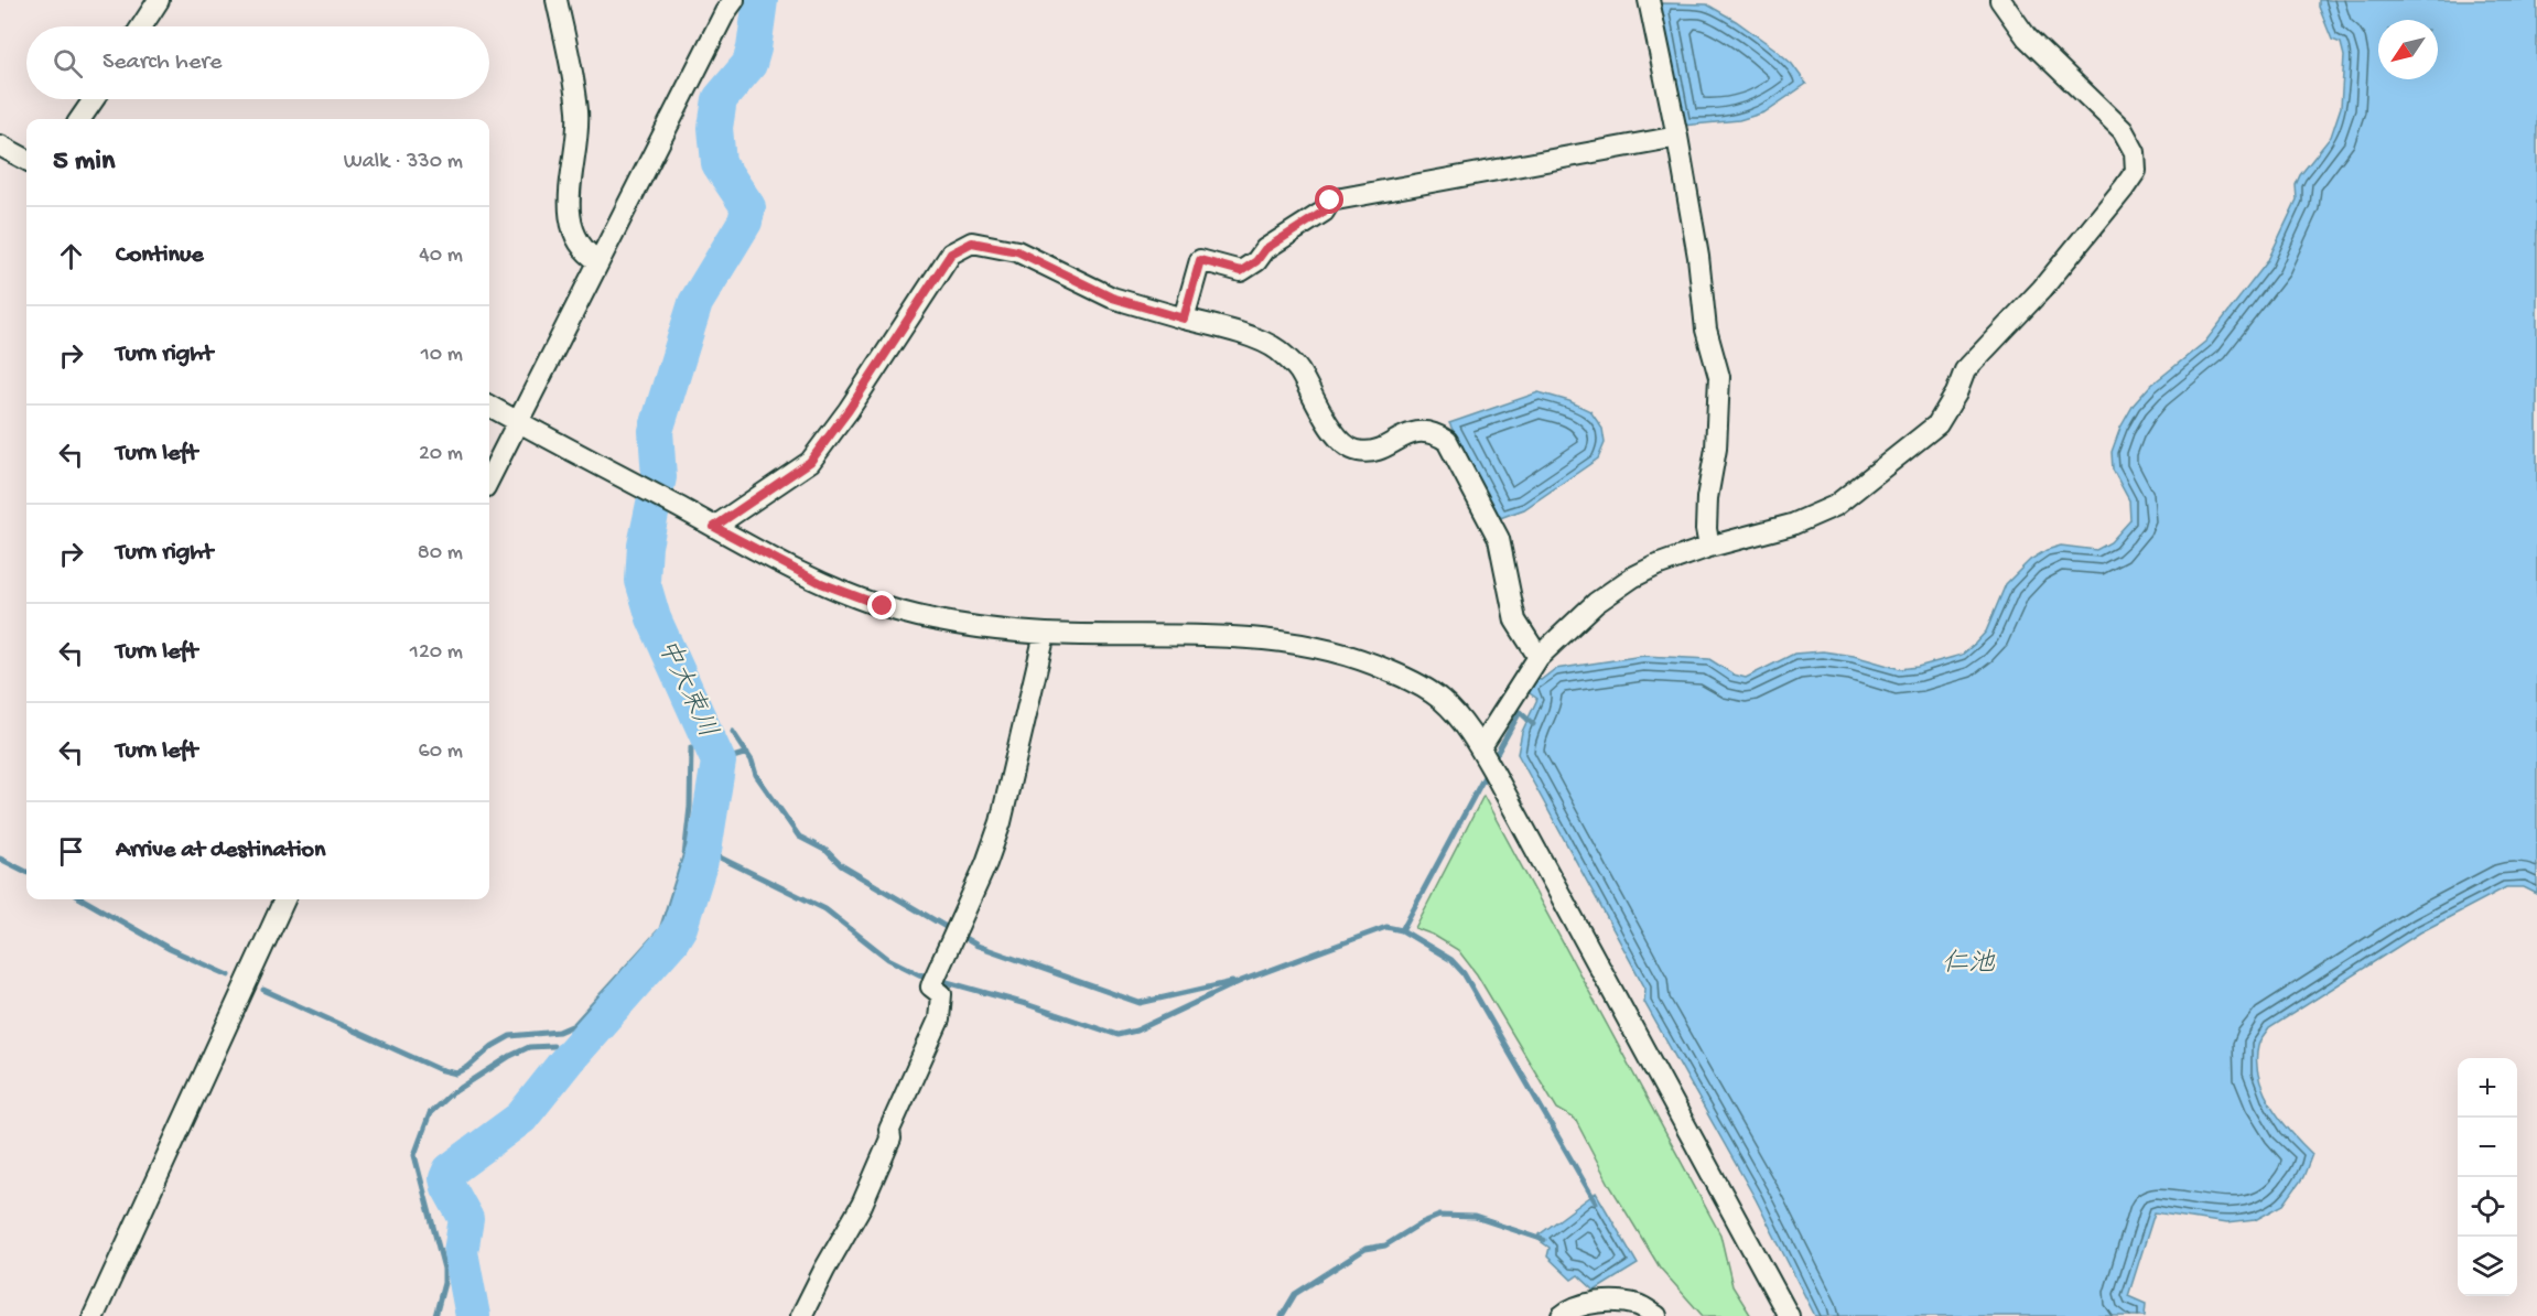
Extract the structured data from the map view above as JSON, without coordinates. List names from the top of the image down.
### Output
{
  "water": ["中大束川", "仁池"],
  "north": "bottom left",
  "page": {
    "search": "Search here",
    "heading": ["5 min", "Walk · 330 m"],
    "list": [
      ["Continue", "40 m"],
      ["Turn right", "10 m"],
      ["Turn left", "20 m"],
      ["Turn right", "80 m"],
      ["Turn left", "120 m"],
      ["Turn left", "60 m"],
      "Arrive at destination"
    ],
    "map_buttons": ["+", "−"]
  }
}
